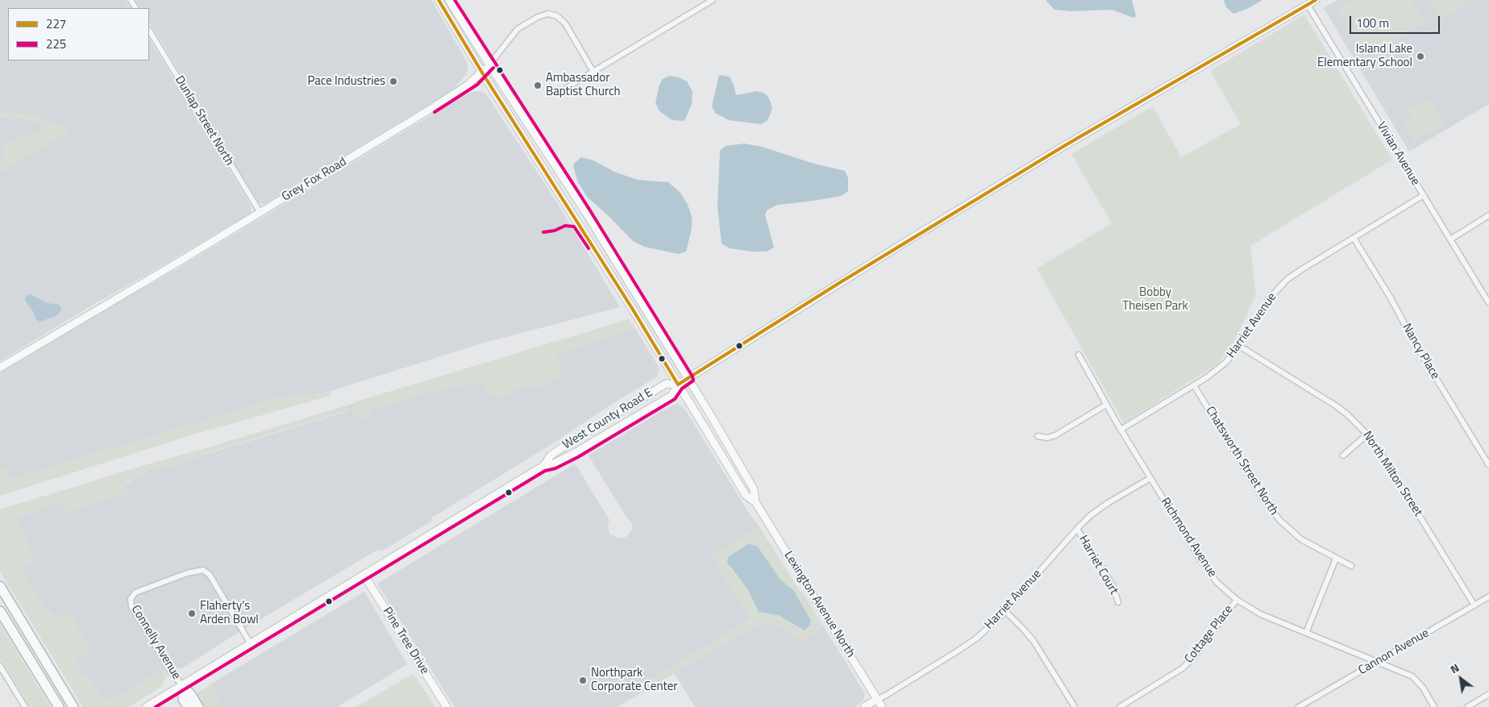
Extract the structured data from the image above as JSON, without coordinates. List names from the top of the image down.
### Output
{
  "streets": {
    "street": [
      "Dunlap Street North",
      "Vivian Avenue",
      "Grey Fox Road",
      "Harriet Avenue",
      "Nancy Place",
      "West County Road E",
      "Chatsworth Street North",
      "North Milton Street",
      "Richmond Avenue",
      "Harriet Court",
      "Lexington Avenue North",
      "Cottage Place",
      "Pine Tree Drive",
      "Connelly Avenue",
      "Cannon Avenue"
    ]
  },
  "crossings": [
    ["Dunlap Street North", "Grey Fox Road"],
    ["Vivian Avenue", "Harriet Avenue"],
    ["Vivian Avenue", "West County Road E"],
    ["Grey Fox Road", "Lexington Avenue North"],
    ["Harriet Avenue", "Nancy Place"],
    ["Harriet Avenue", "Chatsworth Street North"],
    ["Harriet Avenue", "North Milton Street"],
    ["Harriet Avenue", "Richmond Avenue"],
    ["Harriet Avenue", "Harriet Court"],
    ["Harriet Avenue", "Lexington Avenue North"],
    ["West County Road E", "Lexington Avenue North"],
    ["West County Road E", "Pine Tree Drive"],
    ["West County Road E", "Connelly Avenue"],
    ["North Milton Street", "Cannon Avenue"],
    ["Richmond Avenue", "Cottage Place"],
    ["Richmond Avenue", "Cannon Avenue"]
  ],
  "parks": ["Bobby Theisen Park"],
  "places": [
    "Island Lake Elementary School",
    "Pace Industries",
    "Ambassador Baptist Church",
    "Flaherty's Arden Bowl",
    "Northpark Corporate Center"
  ],
  "lines": ["transit line 227", "transit line 225"],
  "legend": ["227", "225"],
  "scale_bar": "100 m",
  "north": "top left"
}
